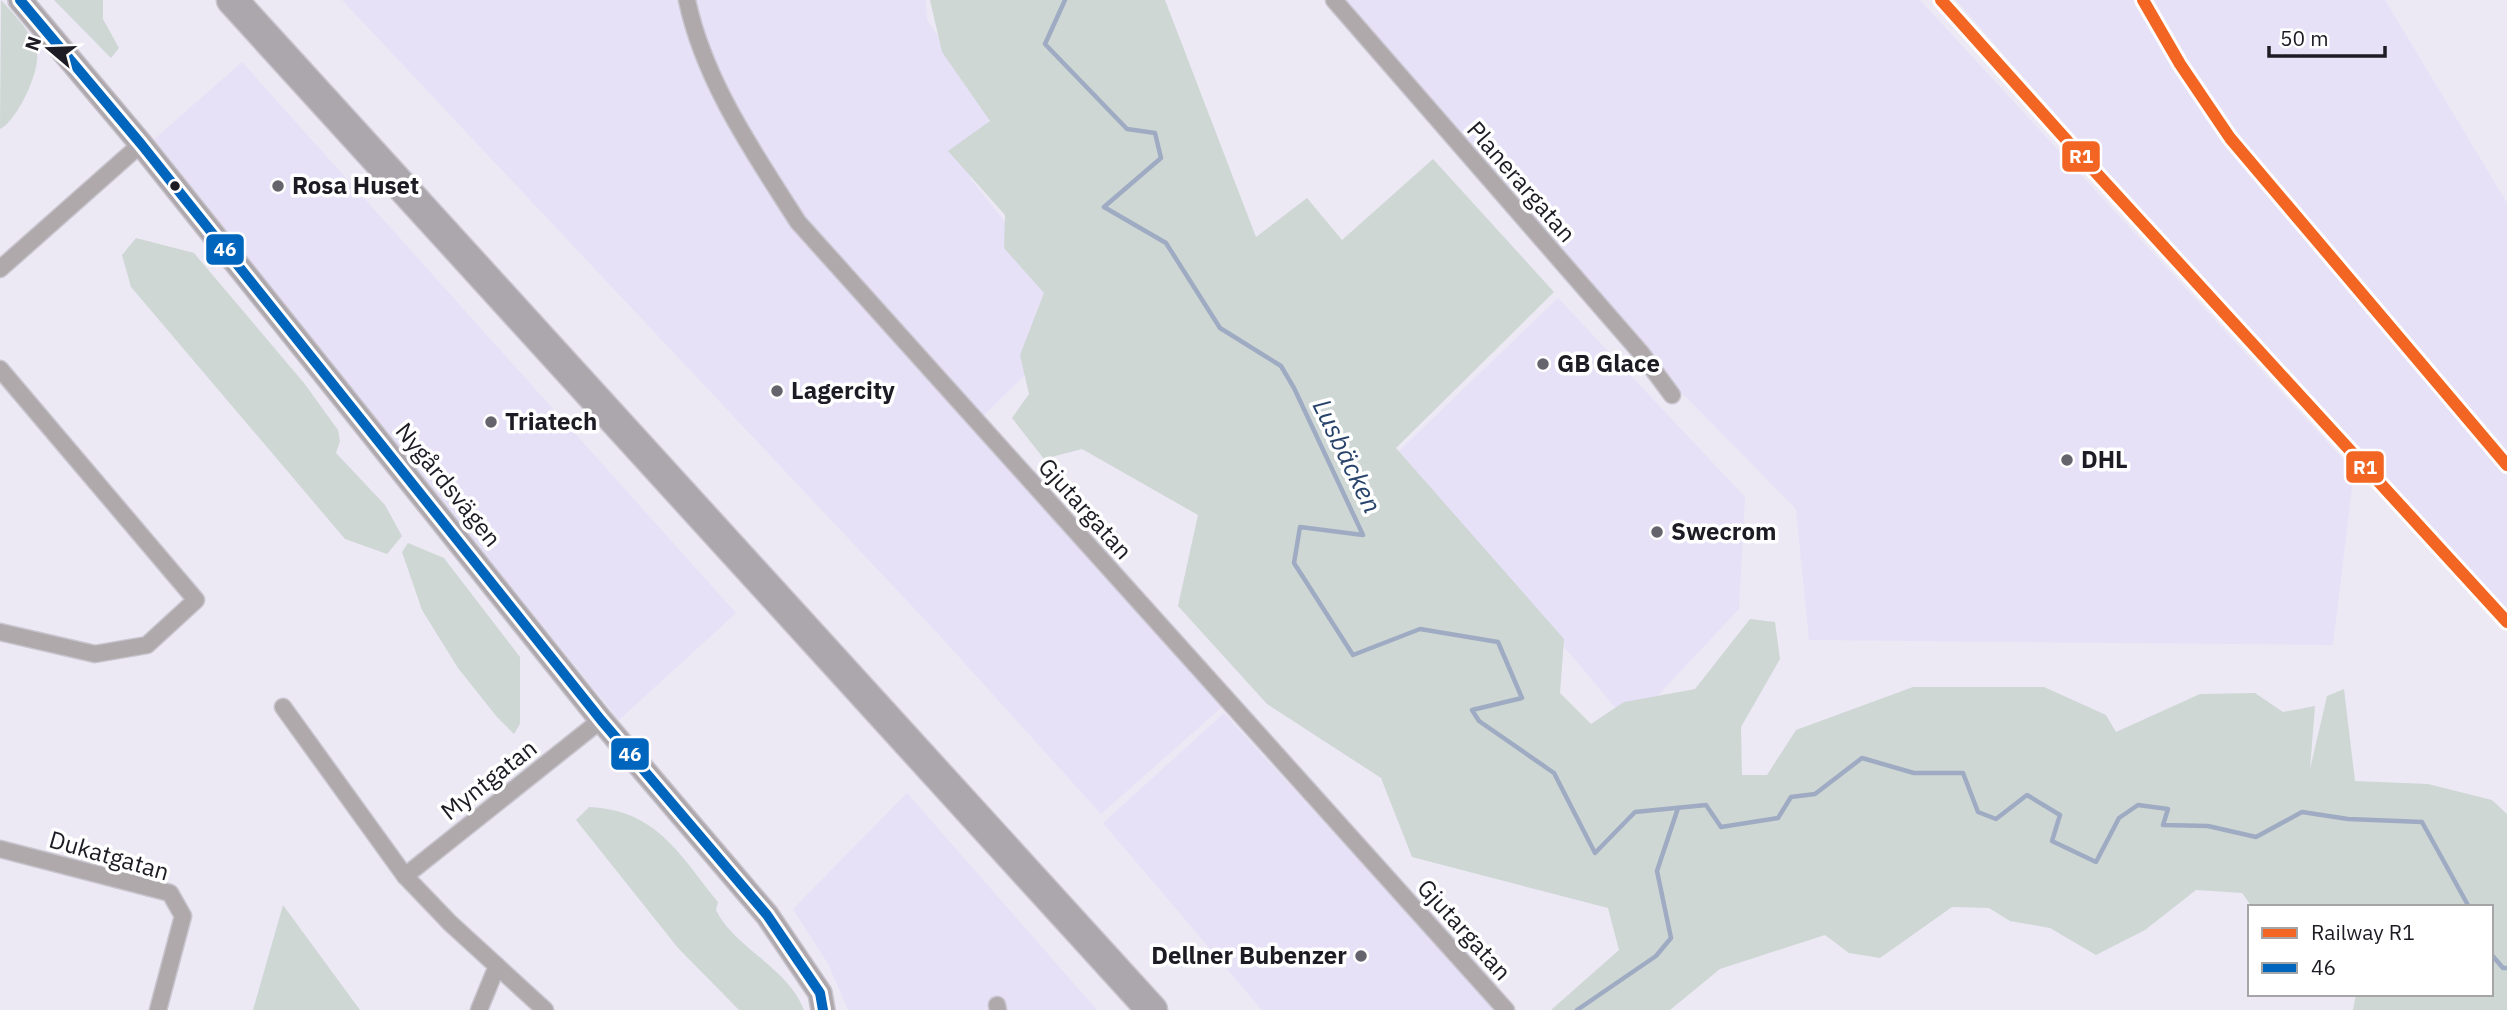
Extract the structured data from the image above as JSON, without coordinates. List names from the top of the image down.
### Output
{
  "streets": {
    "street": [
      "Planerargatan",
      "Nygårdsvägen",
      "Gjutargatan",
      "Myntgatan",
      "Dukatgatan"
    ]
  },
  "crossings": [
    ["Nygårdsvägen", "Myntgatan"]
  ],
  "water": ["Lusbäcken"],
  "places": [
    "Rosa Huset",
    "GB Glace",
    "Lagercity",
    "Triatech",
    "DHL",
    "Swecrom",
    "Dellner Bubenzer"
  ],
  "lines": ["rail line R1", "transit line 46"],
  "legend": ["Railway R1", "46"],
  "scale_bar": "50 m",
  "north": "left"
}
